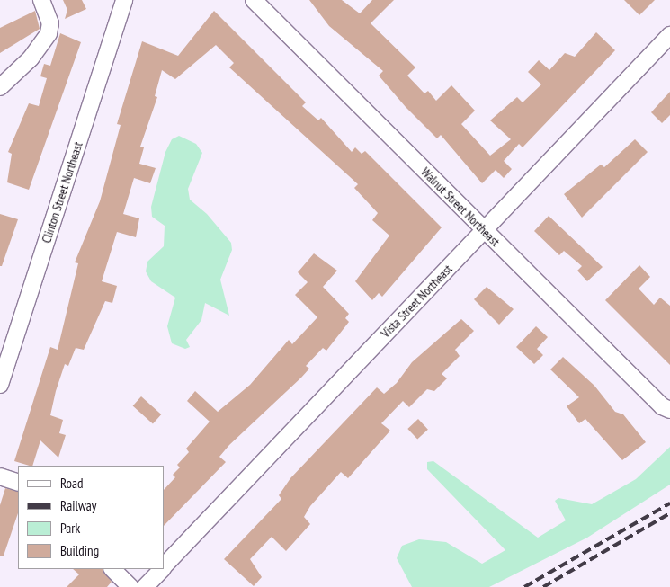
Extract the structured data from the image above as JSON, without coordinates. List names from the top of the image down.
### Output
{
  "streets": {
    "street": ["Clinton Street Northeast", "Walnut Street Northeast", "Vista Street Northeast"]
  },
  "crossings": [
    ["Walnut Street Northeast", "Vista Street Northeast"]
  ],
  "legend": [
    "Road",
    "Railway",
    "Park",
    "Building"
  ]
}
